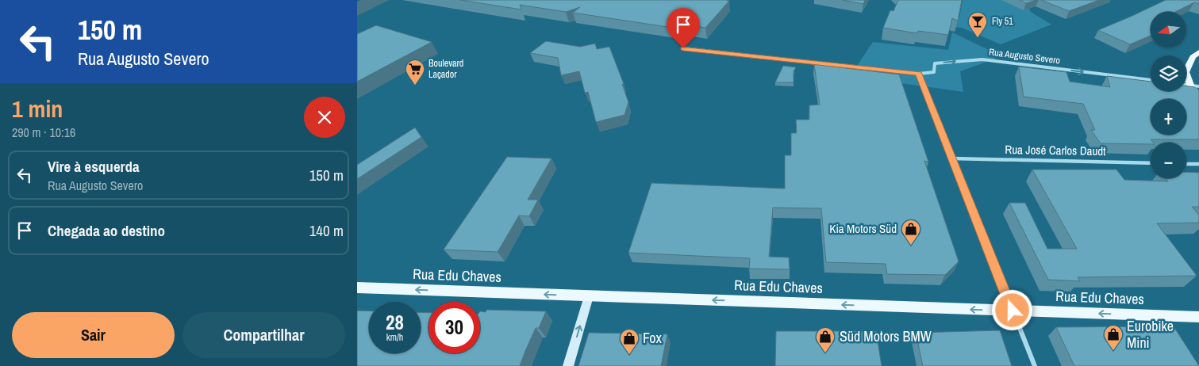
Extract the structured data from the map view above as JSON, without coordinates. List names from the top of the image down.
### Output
{
  "streets": {
    "main road": ["Rua Edu Chaves"],
    "street": ["Rua Augusto Severo", "Rua José Carlos Daudt"]
  },
  "one_way": ["Rua Augusto Severo", "Rua Edu Chaves"],
  "places": {
    "bar": ["Fly 51"],
    "supermarket": ["Boulevard Laçador"],
    "shop": [
      "Kia Motors Süd",
      "Eurobike Mini",
      "Süd Motors BMW",
      "Fox"
    ]
  },
  "north": "left",
  "page": {
    "turn": ["150 m", "Rua Augusto Severo"],
    "map_buttons": ["+", "−"],
    "heading": ["1 min", "290 m · 10:16"],
    "list": [
      {
        "name": "Vire à esquerda",
        "note": "Rua Augusto Severo",
        "value": "150 m"
      },
      {
        "name": "Chegada ao destino",
        "value": "140 m"
      }
    ],
    "speed": "28 km/h",
    "limit": "30",
    "buttons": ["Sair", "Compartilhar"]
  }
}
